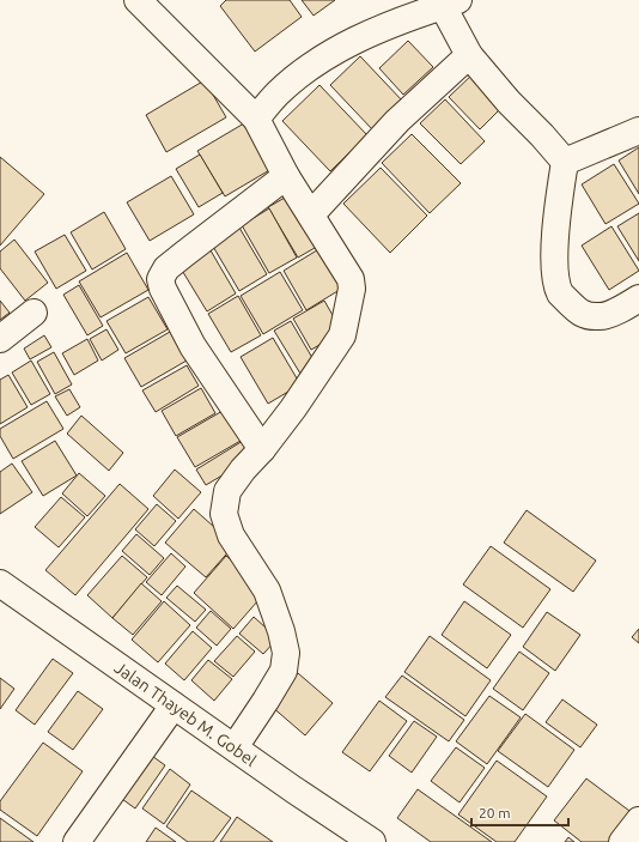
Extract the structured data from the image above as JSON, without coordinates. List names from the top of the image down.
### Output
{
  "streets": {
    "street": ["Jalan Thayeb M. Gobel"]
  },
  "scale_bar": "20 m"
}
